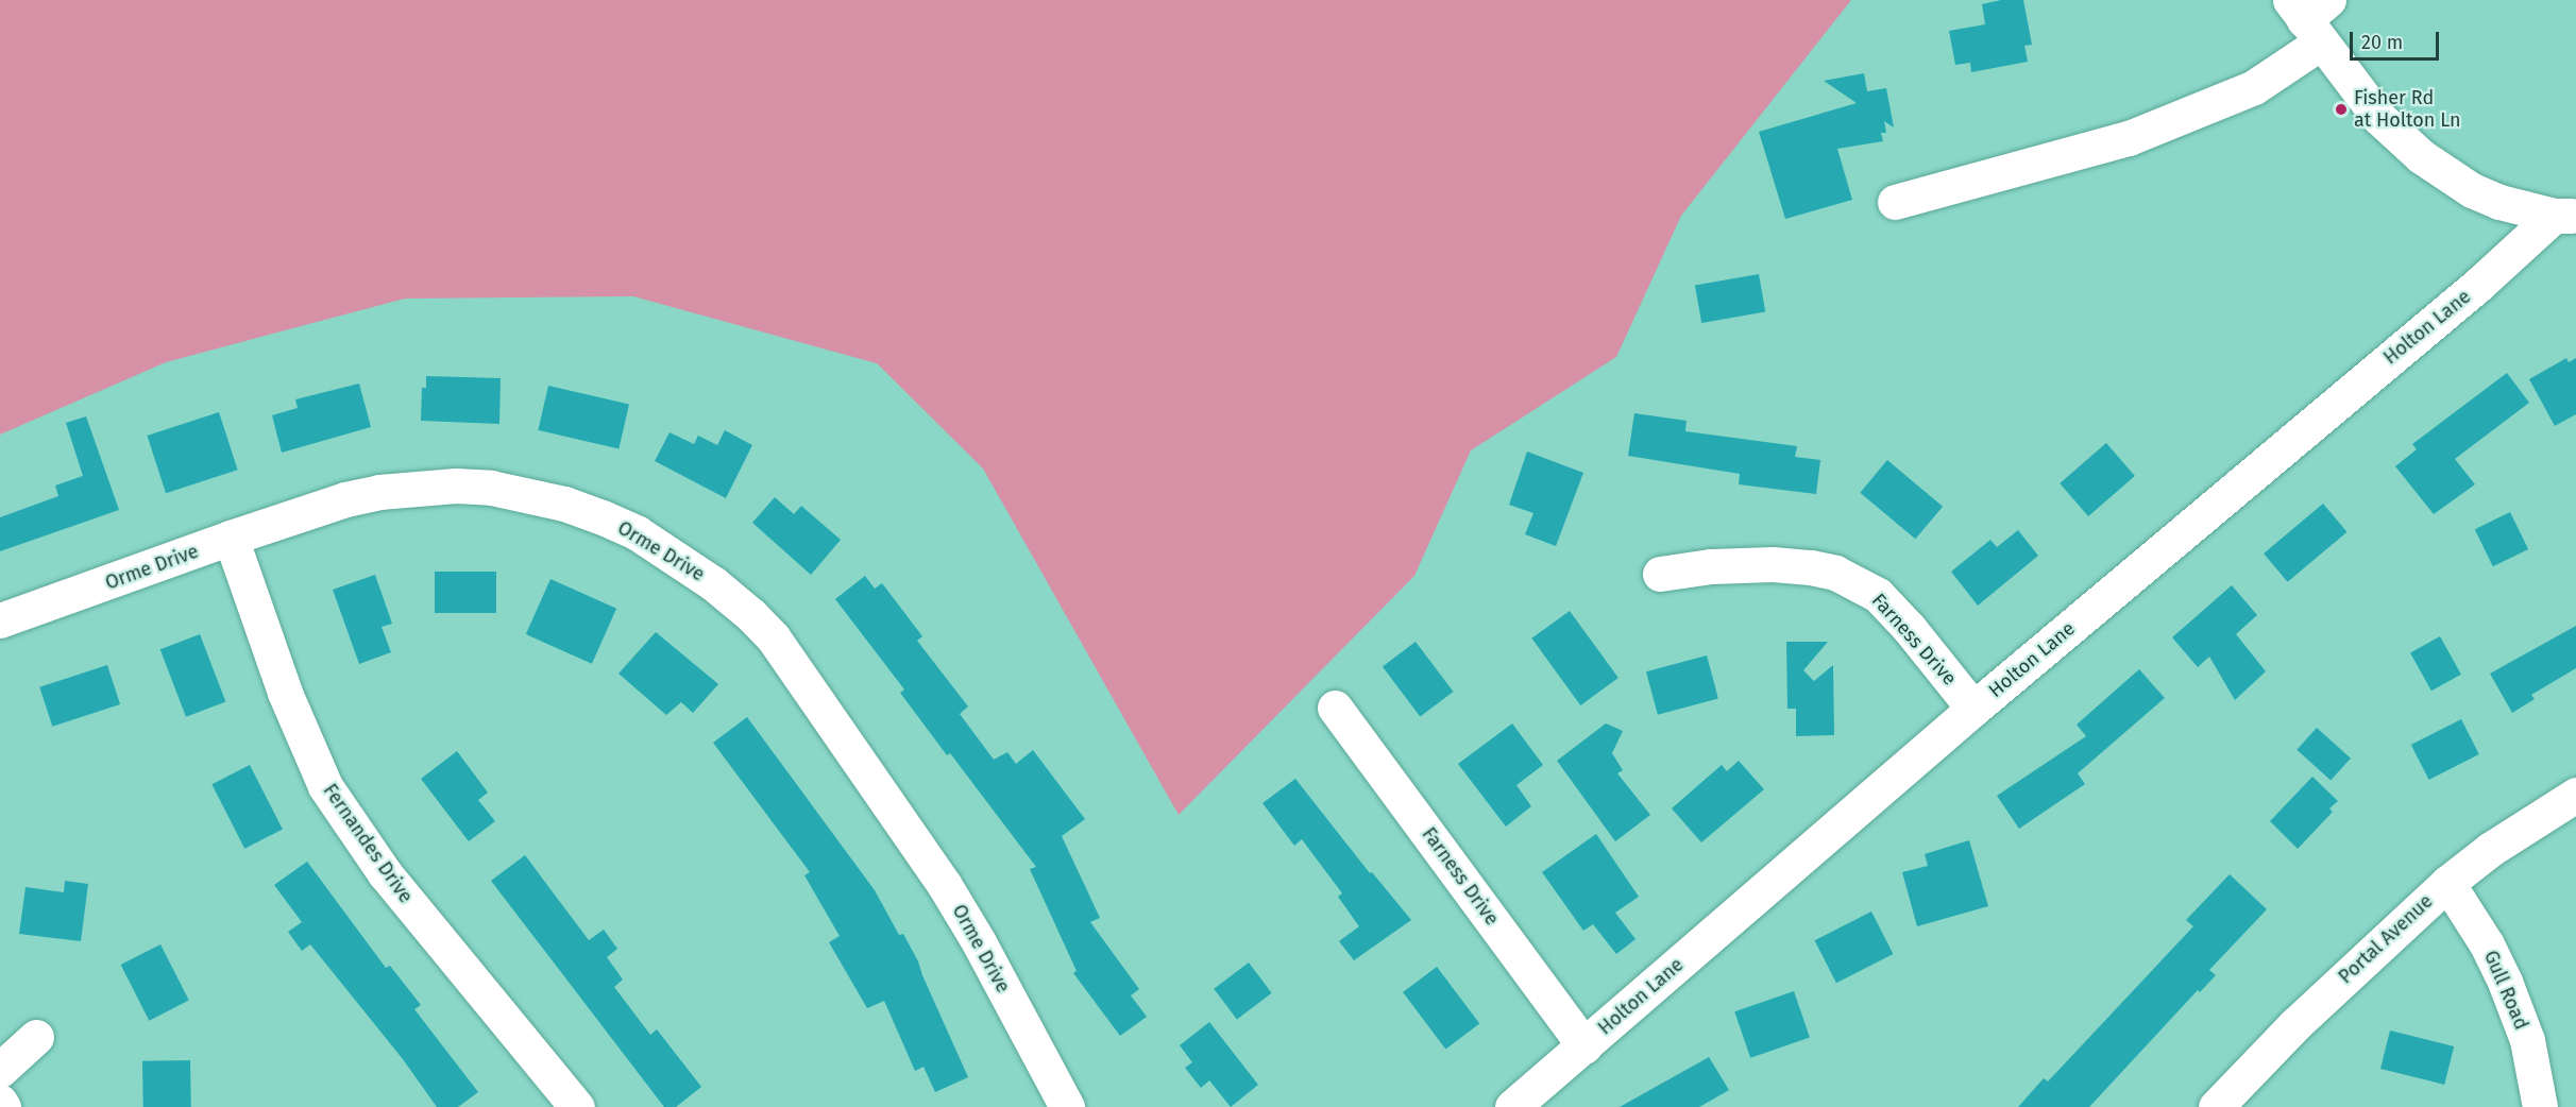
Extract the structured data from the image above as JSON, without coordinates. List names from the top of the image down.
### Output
{
  "streets": {
    "street": [
      "Holton Lane",
      "Orme Drive",
      "Farness Drive",
      "Fernandes Drive",
      "Portal Avenue",
      "Gull Road"
    ]
  },
  "crossings": [
    ["Holton Lane", "Farness Drive"],
    ["Orme Drive", "Fernandes Drive"],
    ["Portal Avenue", "Gull Road"]
  ],
  "places": ["Fisher Rd at Holton Ln"],
  "scale_bar": "20 m"
}
